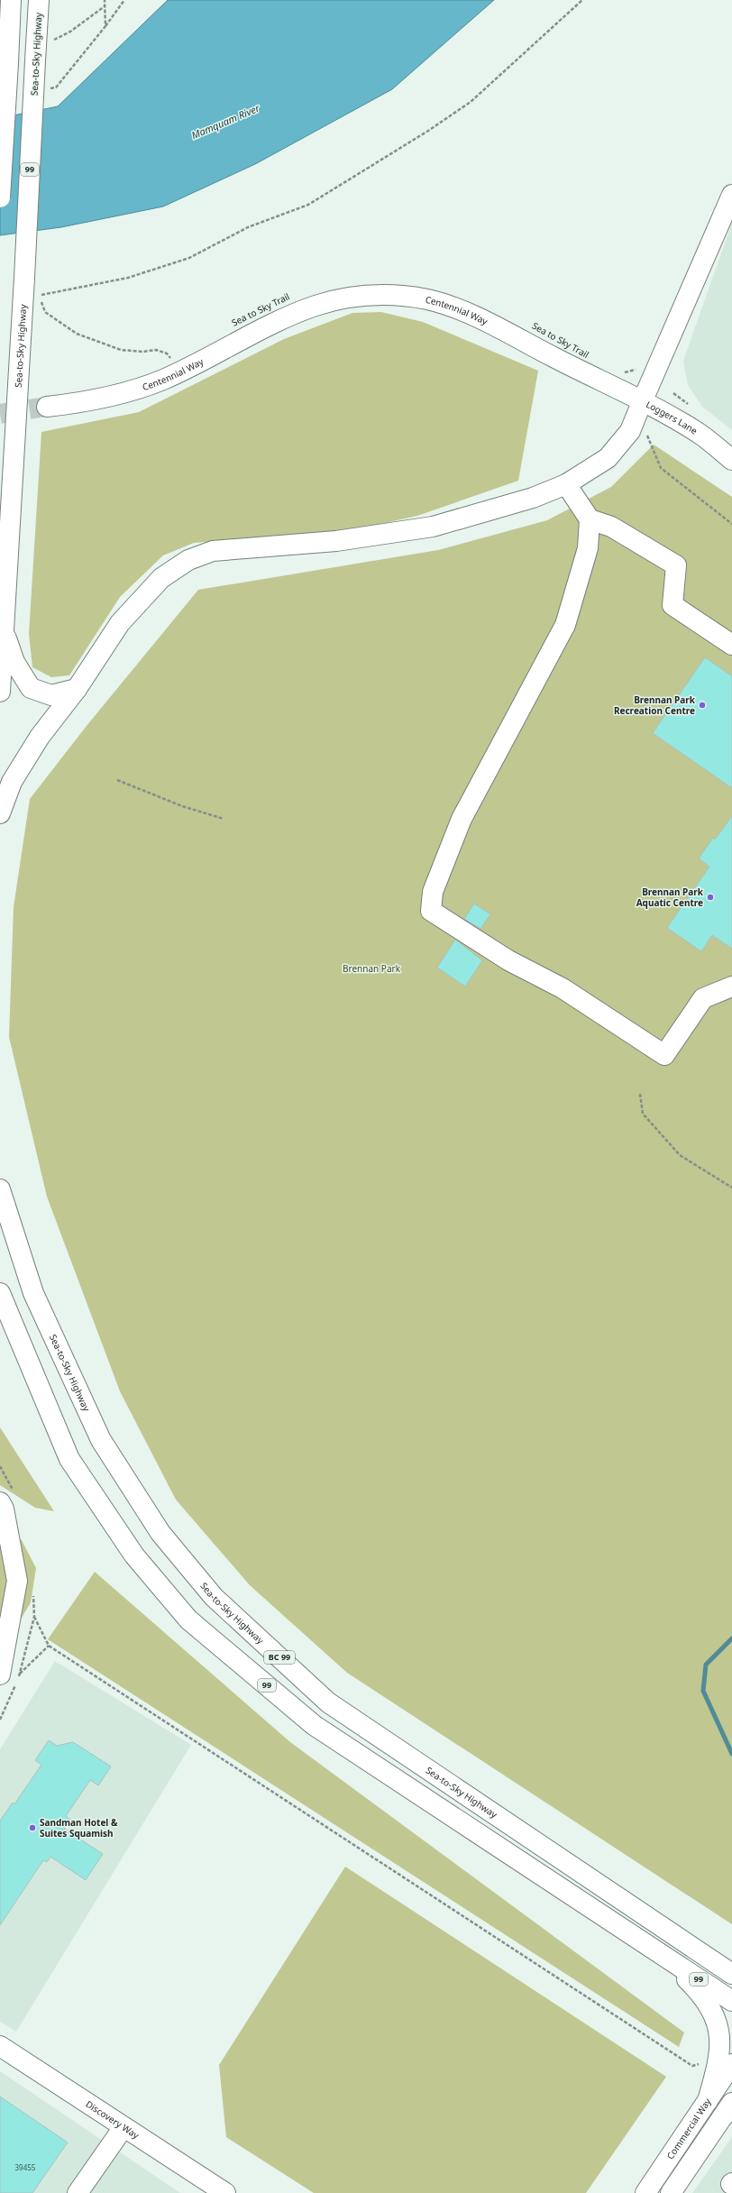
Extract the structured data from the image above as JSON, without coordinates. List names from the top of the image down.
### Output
{
  "streets": {
    "main road": [
      "Sea-to-Sky Highway",
      "99",
      "Centennial Way",
      "Loggers Lane",
      "BC 99",
      "Discovery Way",
      "Commercial Way"
    ]
  },
  "crossings": [
    ["Centennial Way", "Loggers Lane"]
  ],
  "water": ["Mamquam River"],
  "parks": ["Brennan Park"],
  "places": ["Brennan Park Recreation Centre", "Brennan Park Aquatic Centre", "Sandman Hotel & Suites Squamish"],
  "house_numbers": ["39455"]
}
